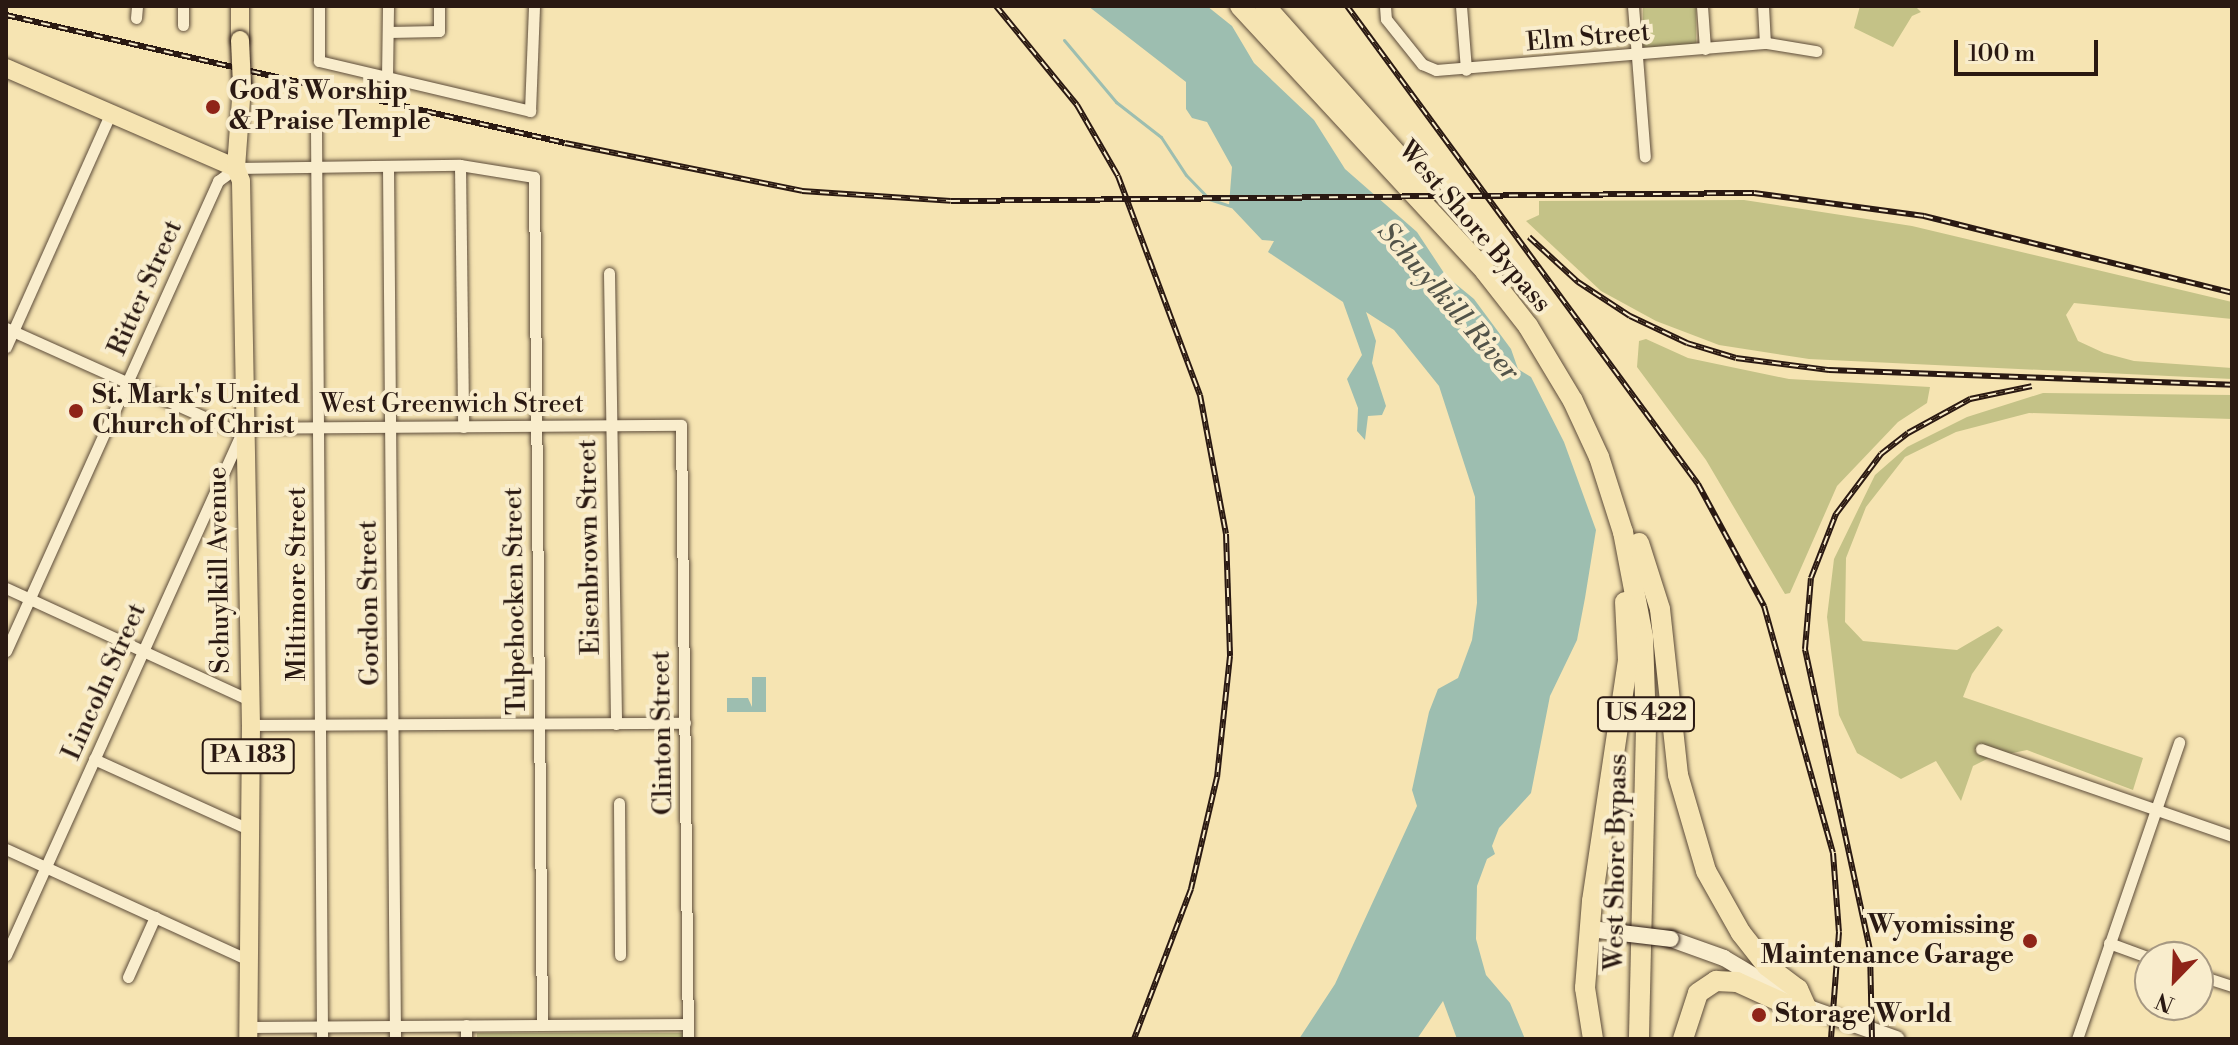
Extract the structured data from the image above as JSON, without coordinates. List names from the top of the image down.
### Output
{
  "streets": {
    "highway": ["West Shore Bypass", "US 422"],
    "main road": ["Schuylkill Avenue", "PA 183"],
    "street": [
      "Elm Street",
      "Ritter Street",
      "West Greenwich Street",
      "Eisenbrown Street",
      "Miltimore Street",
      "Tulpehocken Street",
      "Gordon Street",
      "Lincoln Street",
      "Clinton Street"
    ]
  },
  "crossings": [
    ["Ritter Street", "West Greenwich Street"],
    ["Ritter Street", "Schuylkill Avenue"],
    ["West Greenwich Street", "Eisenbrown Street"],
    ["West Greenwich Street", "Schuylkill Avenue"],
    ["West Greenwich Street", "Miltimore Street"],
    ["West Greenwich Street", "Tulpehocken Street"],
    ["West Greenwich Street", "Gordon Street"],
    ["West Greenwich Street", "Lincoln Street"],
    ["West Greenwich Street", "Clinton Street"],
    ["Schuylkill Avenue", "Lincoln Street"]
  ],
  "water": ["Schuylkill River"],
  "places": [
    "God's Worship & Praise Temple",
    "St. Mark's United Church of Christ",
    "Wyomissing Maintenance Garage",
    "Storage World"
  ],
  "scale_bar": "100 m",
  "north": "bottom left"
}
